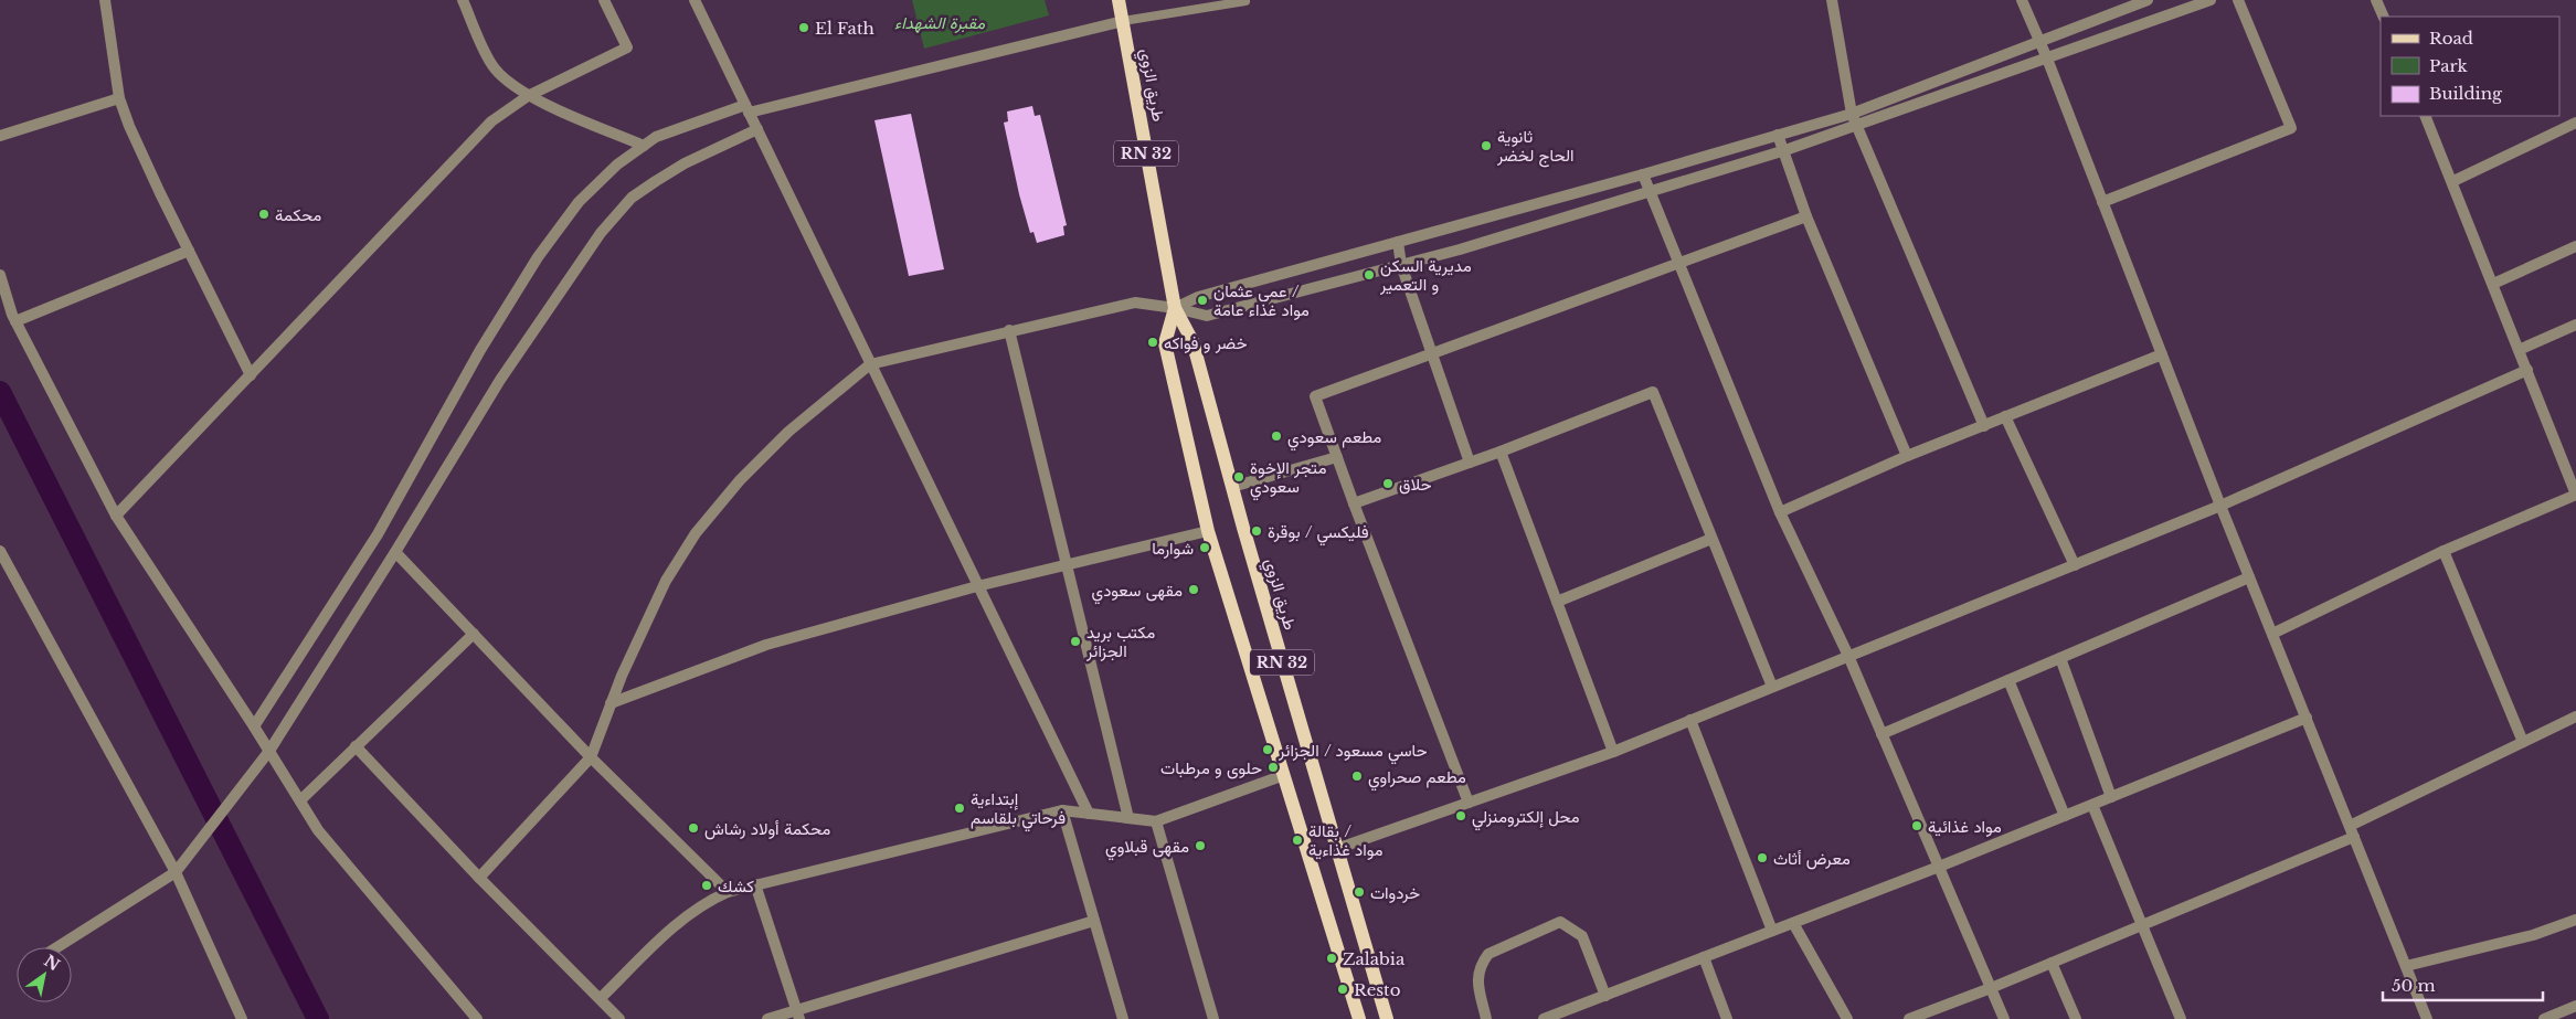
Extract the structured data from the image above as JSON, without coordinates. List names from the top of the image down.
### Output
{
  "streets": {
    "main road": ["طريق الزوي", "RN 32"]
  },
  "parks": ["مقبرة الشهداء"],
  "places": [
    "El Fath",
    "ثانوية الحاج لخضر",
    "محكمة",
    "مديرية السكن و التعمير",
    "عمي عثمان / مواد غذاء عامة",
    "خضر و فواكه",
    "مطعم سعودي",
    "متجر الإخوة سعودي",
    "حلاق",
    "فليكسي / بوقرة",
    "شوارما",
    "مقهى سعودي",
    "مكتب بريد الجزائر",
    "حاسي مسعود / الجزائر",
    "حلوى و مرطبات",
    "مطعم صحراوي",
    "إبتداءية فرحاتي بلقاسم",
    "محل إلكترومنزلي",
    "مواد غذائية",
    "محكمة أولاد رشاش",
    "بقالة / مواد غذاءية",
    "مقهى قبلاوي",
    "معرض أثاث",
    "كشك",
    "خردوات",
    "Zalabia",
    "Resto"
  ],
  "legend": ["Road", "Park", "Building"],
  "scale_bar": "50 m",
  "north": "top right"
}
